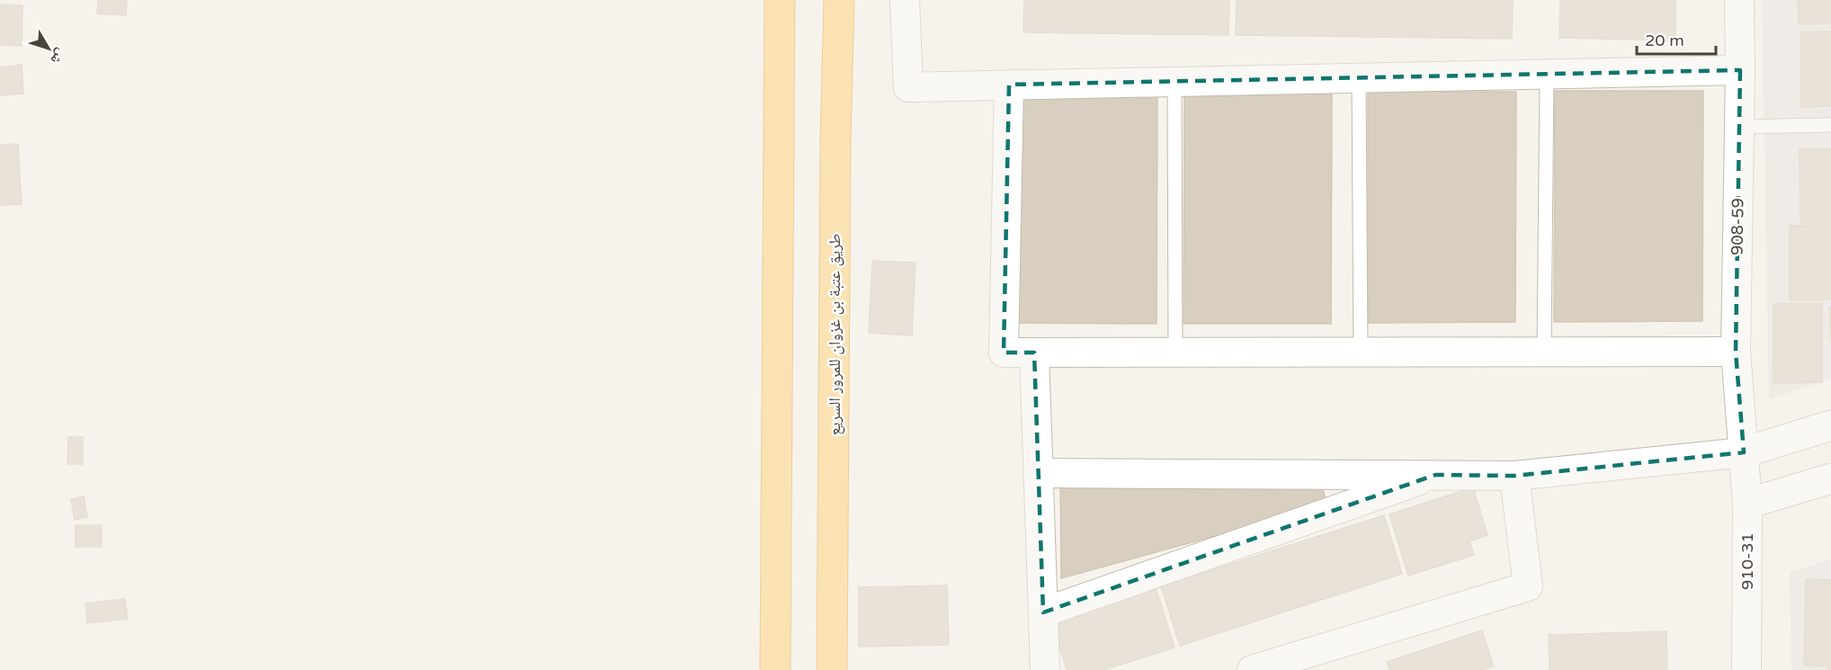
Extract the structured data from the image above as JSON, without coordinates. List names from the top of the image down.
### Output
{
  "streets": {
    "highway": ["طريق عتبة بن غزوان للمرور السريع"],
    "street": ["908-59", "910-31"]
  },
  "crossings": [
    ["908-59", "910-31"]
  ],
  "scale_bar": "20 m",
  "north": "bottom right"
}
